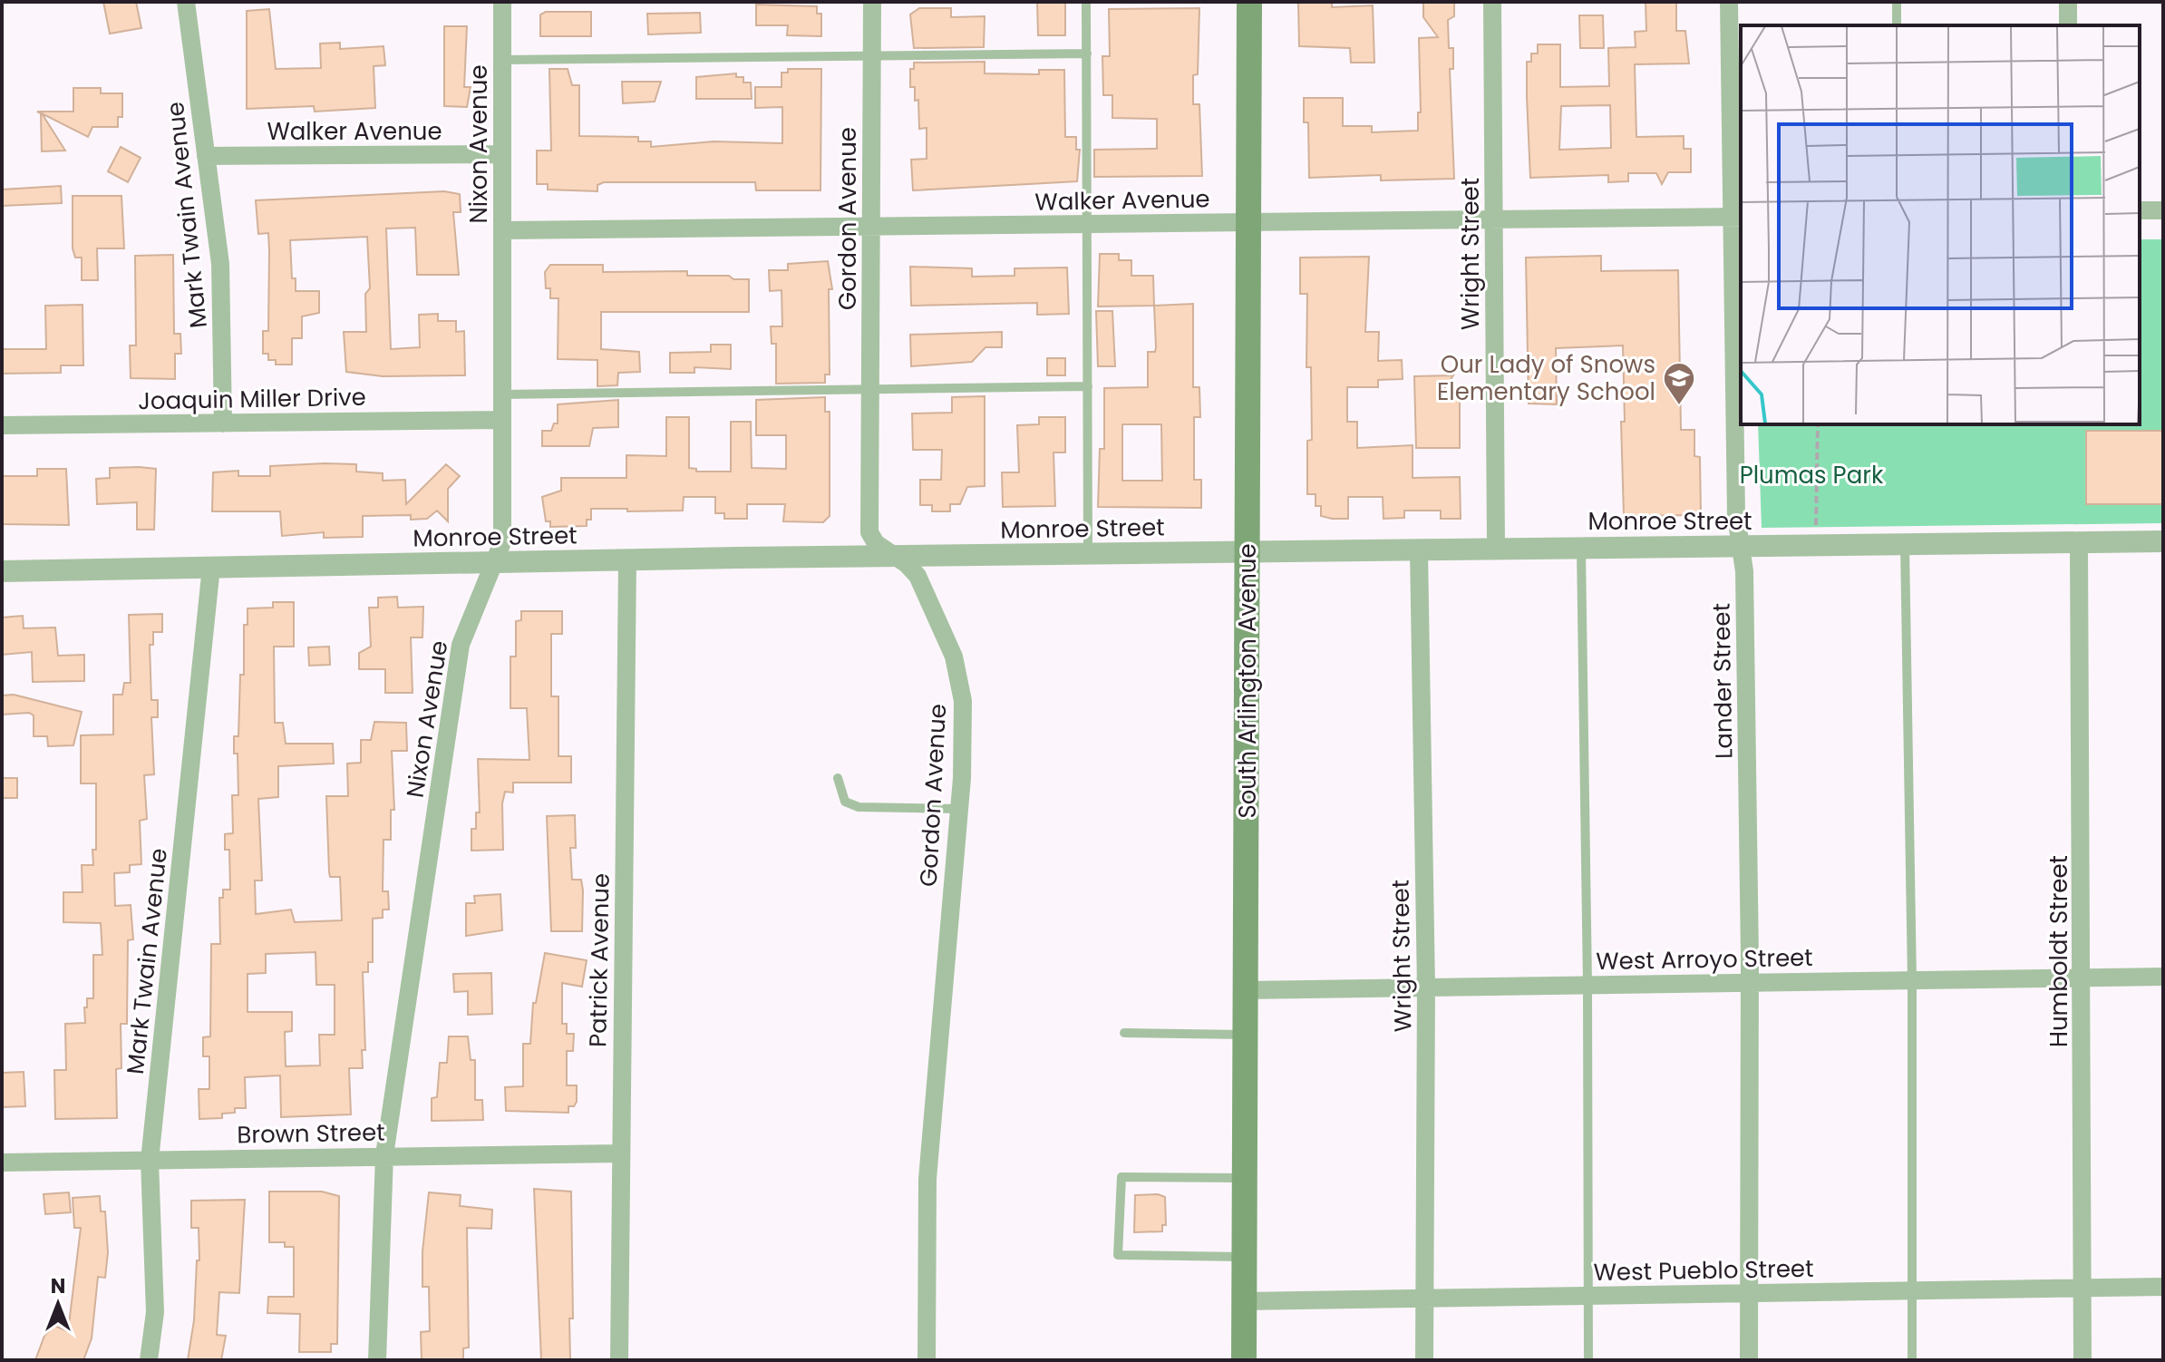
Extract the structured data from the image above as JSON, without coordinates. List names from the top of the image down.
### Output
{
  "streets": {
    "main road": ["South Arlington Avenue"],
    "street": [
      "Walker Avenue",
      "Nixon Avenue",
      "Mark Twain Avenue",
      "Gordon Avenue",
      "Wright Street",
      "Joaquin Miller Drive",
      "Monroe Street",
      "Lander Street",
      "Humboldt Street",
      "West Arroyo Street",
      "Patrick Avenue",
      "Brown Street",
      "West Pueblo Street"
    ]
  },
  "crossings": [
    ["Walker Avenue", "Nixon Avenue"],
    ["Walker Avenue", "Mark Twain Avenue"],
    ["Walker Avenue", "Gordon Avenue"],
    ["Walker Avenue", "Wright Street"],
    ["Walker Avenue", "South Arlington Avenue"],
    ["Walker Avenue", "Lander Street"],
    ["Nixon Avenue", "Joaquin Miller Drive"],
    ["Nixon Avenue", "Monroe Street"],
    ["Nixon Avenue", "Brown Street"],
    ["Mark Twain Avenue", "Joaquin Miller Drive"],
    ["Mark Twain Avenue", "Monroe Street"],
    ["Mark Twain Avenue", "Brown Street"],
    ["Gordon Avenue", "Monroe Street"],
    ["Wright Street", "Monroe Street"],
    ["Wright Street", "West Arroyo Street"],
    ["Wright Street", "West Pueblo Street"],
    ["Monroe Street", "South Arlington Avenue"],
    ["Monroe Street", "Lander Street"],
    ["Monroe Street", "Humboldt Street"],
    ["Monroe Street", "Patrick Avenue"],
    ["South Arlington Avenue", "West Arroyo Street"],
    ["South Arlington Avenue", "West Pueblo Street"],
    ["Lander Street", "West Arroyo Street"],
    ["Lander Street", "West Pueblo Street"],
    ["Humboldt Street", "West Arroyo Street"],
    ["Humboldt Street", "West Pueblo Street"],
    ["Patrick Avenue", "Brown Street"]
  ],
  "parks": ["Plumas Park"],
  "places": {
    "school or university": ["Our Lady of Snows Elementary School"]
  },
  "north": "top"
}
